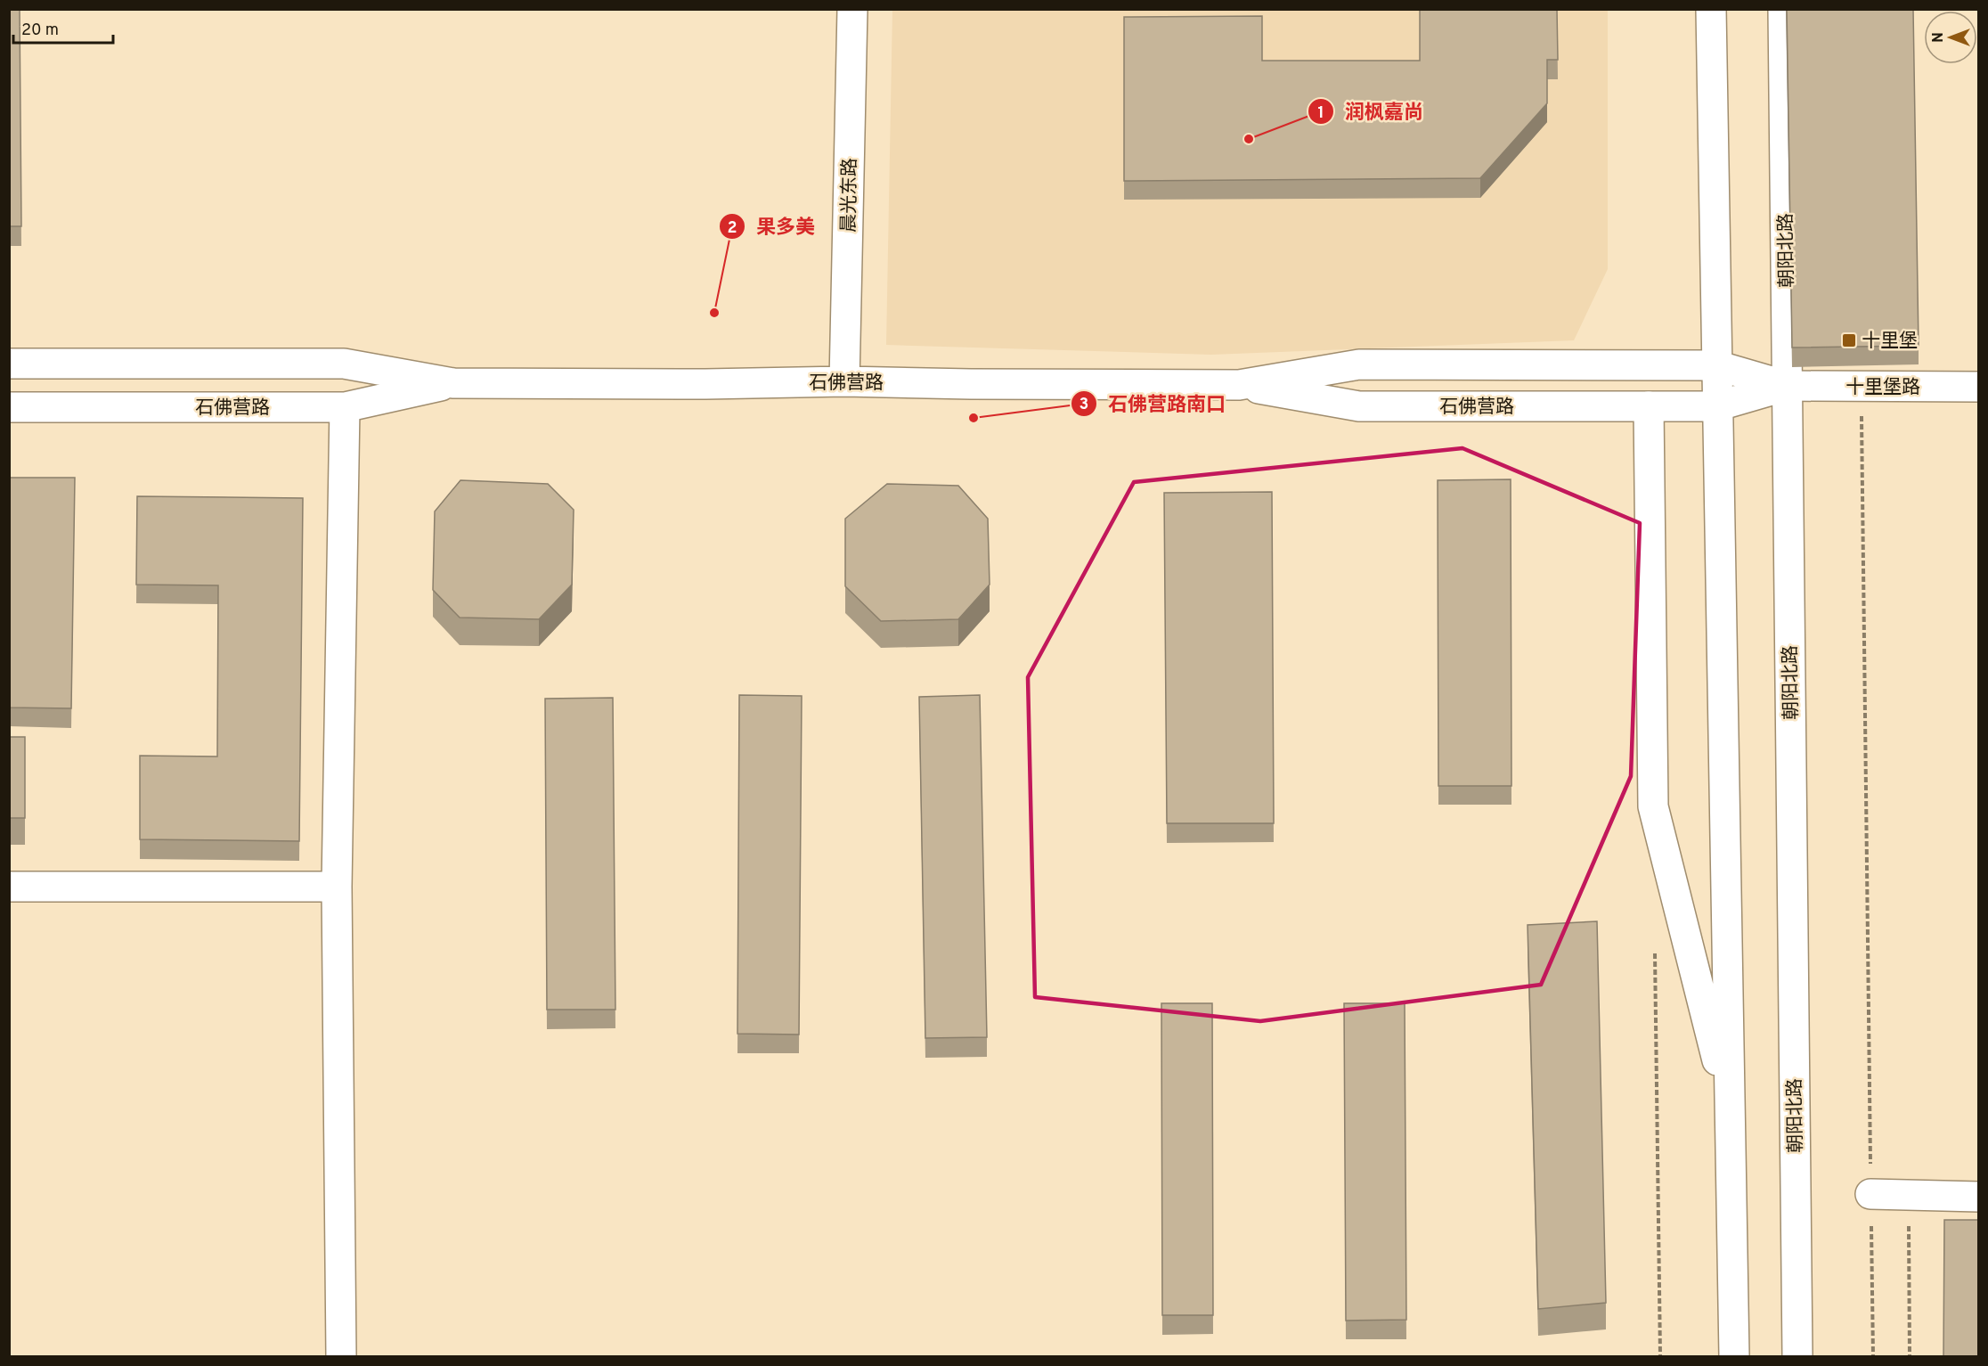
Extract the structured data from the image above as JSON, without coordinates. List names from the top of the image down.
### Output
{
  "streets": {
    "street": [
      "晨光东路",
      "朝阳北路",
      "石佛营路",
      "十里堡路"
    ]
  },
  "crossings": [
    ["晨光东路", "石佛营路"],
    ["朝阳北路", "石佛营路"],
    ["朝阳北路", "十里堡路"],
    ["石佛营路", "十里堡路"]
  ],
  "places": {
    "other": ["润枫·嘉尚", "果多美", "石佛营路南口"],
    "transit": ["十里堡"]
  },
  "scale_bar": "20 m",
  "north": "left"
}
